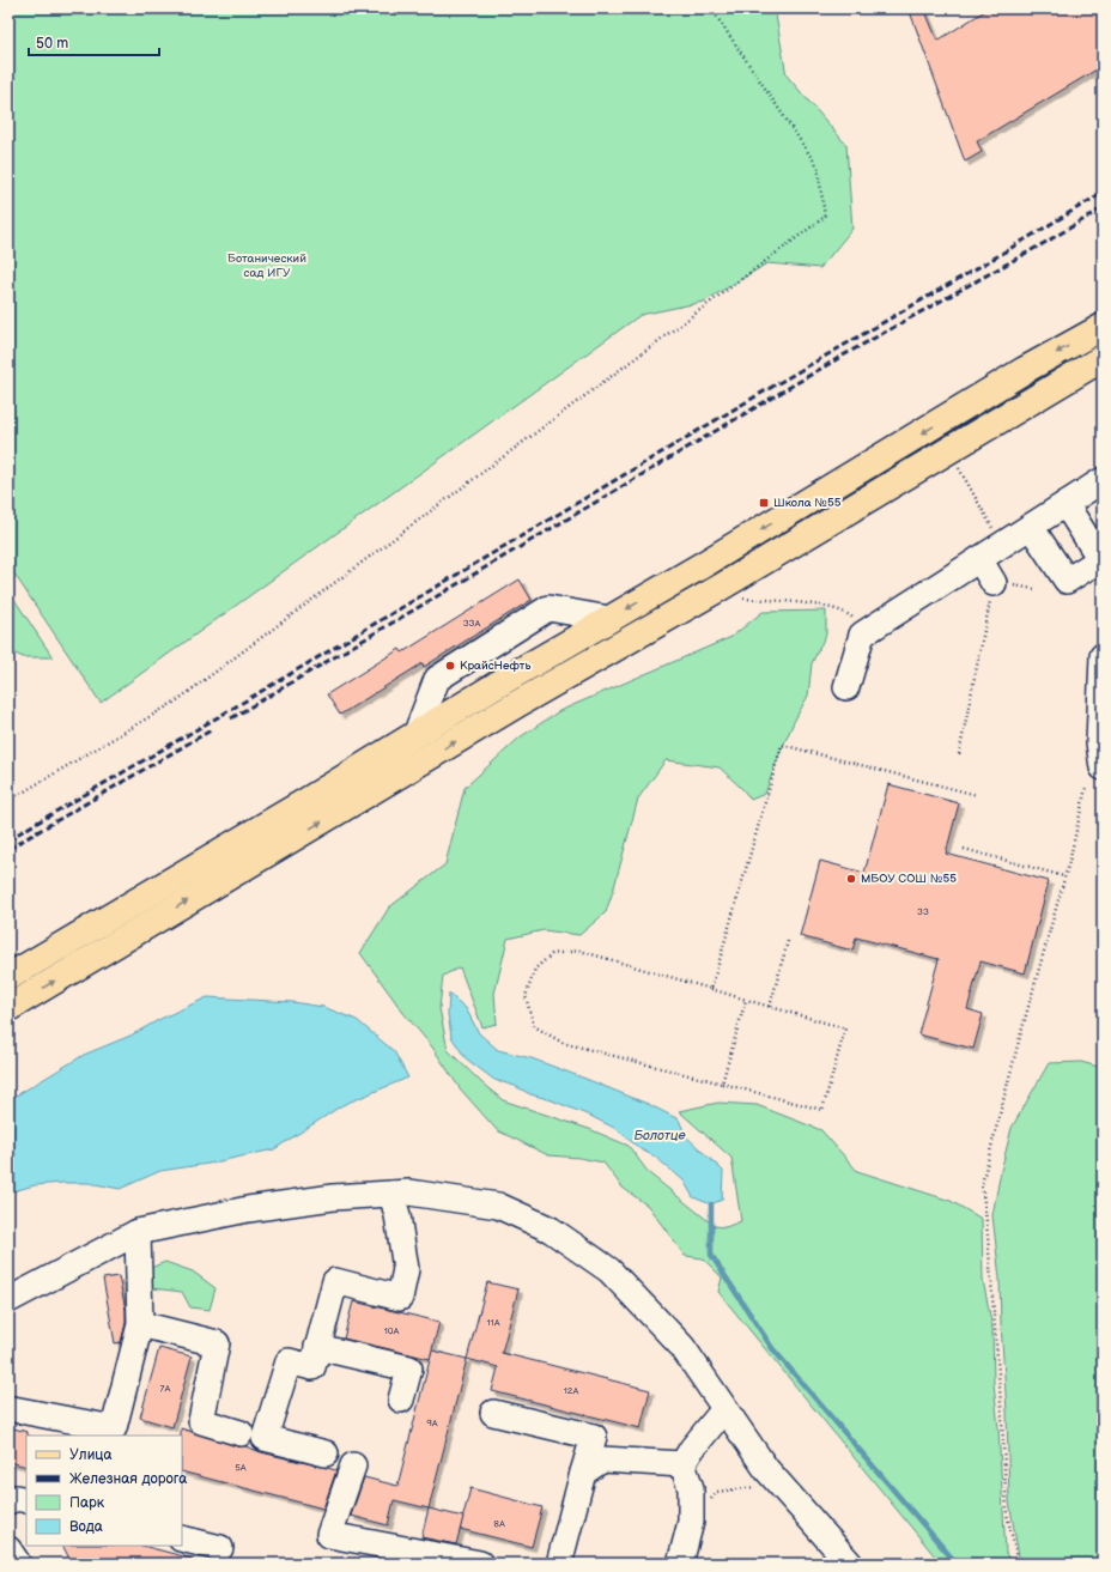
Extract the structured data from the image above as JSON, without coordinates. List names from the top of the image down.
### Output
{
  "water": ["Болотце"],
  "parks": ["Ботанический сад ИГУ"],
  "places": {
    "transit": ["Школа №55"],
    "other": ["КрайсНефть", "МБОУ СОШ №55"]
  },
  "house_numbers": [
    "33А",
    "33",
    "11А",
    "10А",
    "7А",
    "12А",
    "9А",
    "5А",
    "8А"
  ],
  "legend": [
    "Улица",
    "Железная дорога",
    "Парк",
    "Вода"
  ],
  "scale_bar": "50 m"
}
